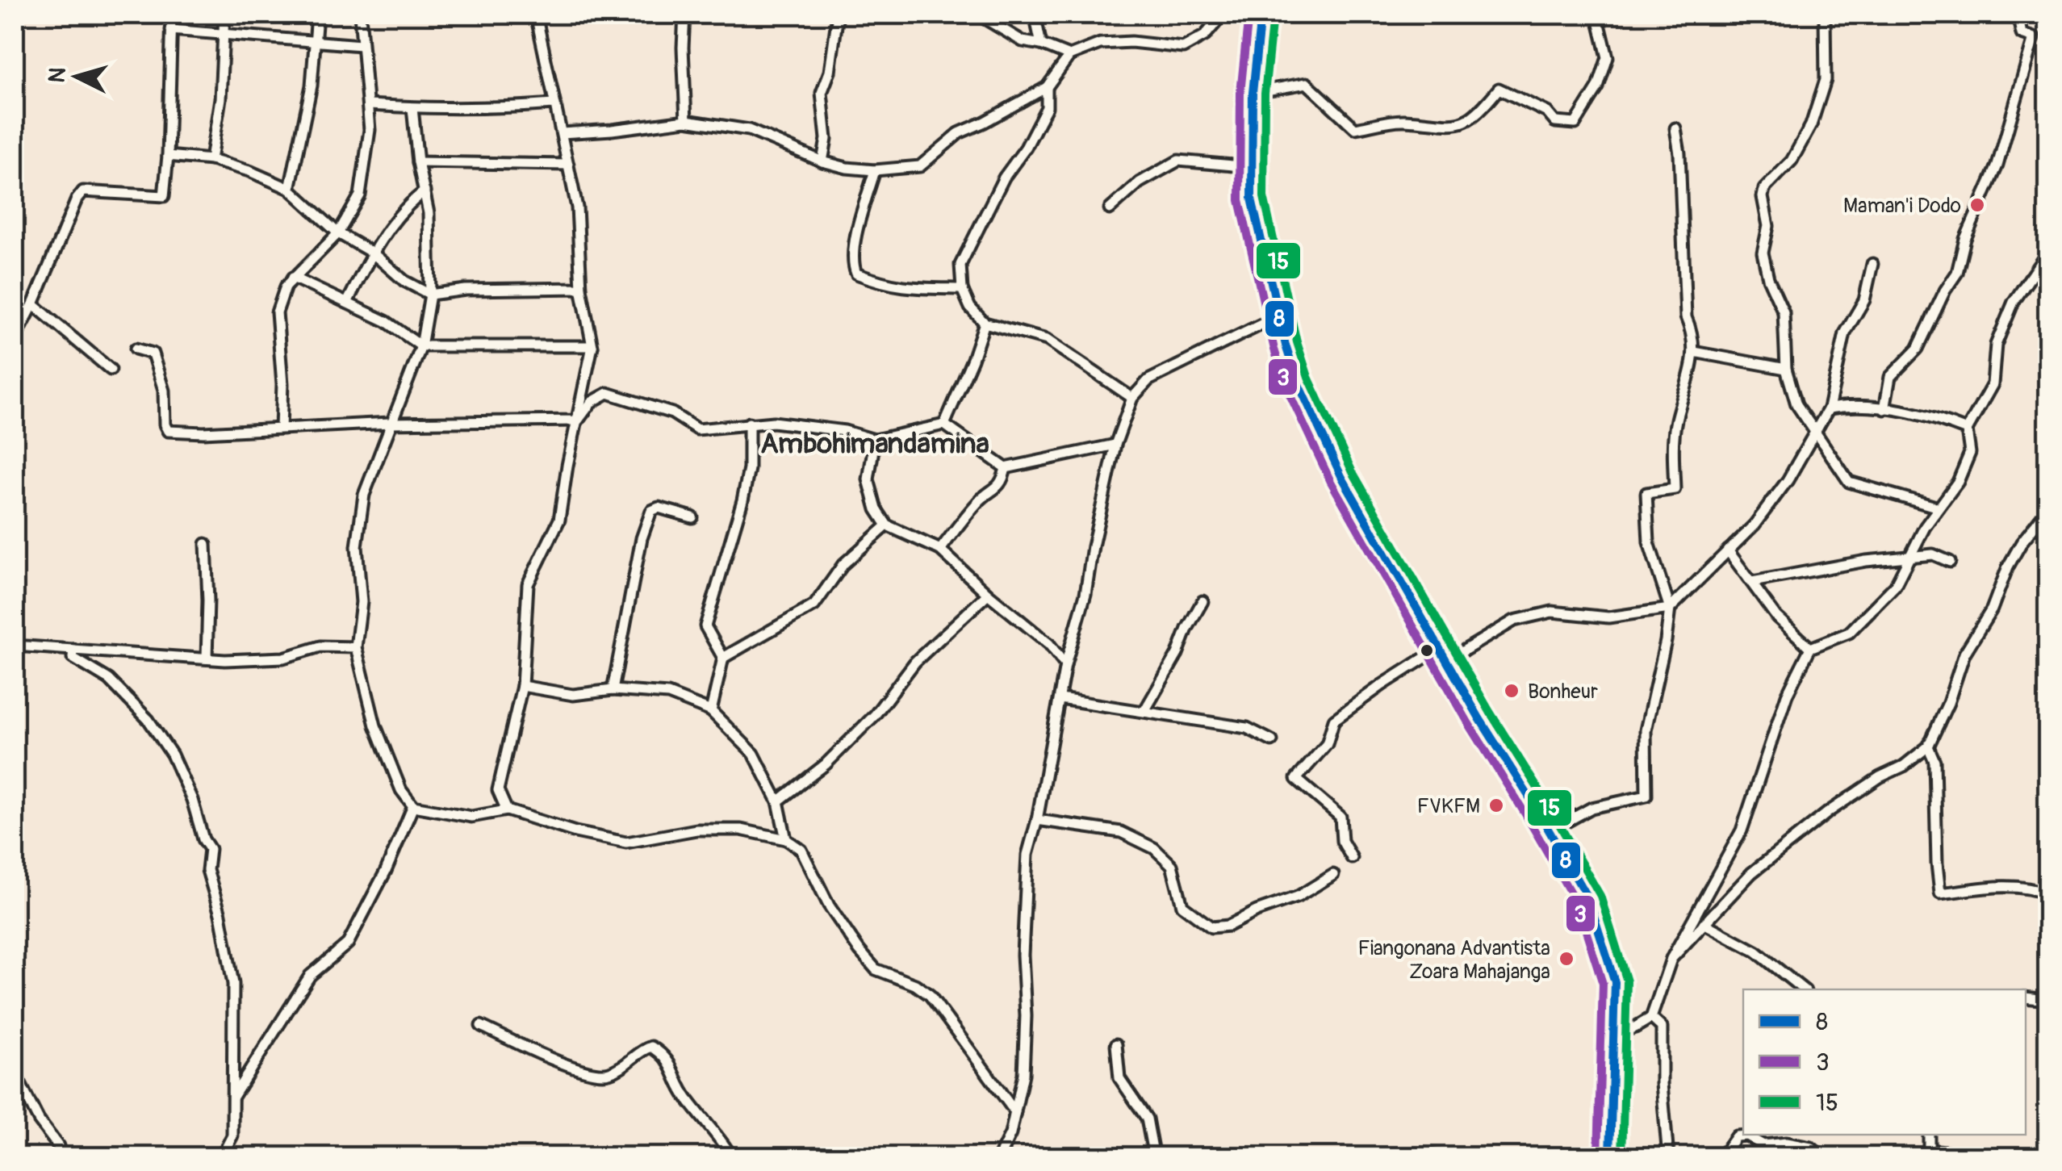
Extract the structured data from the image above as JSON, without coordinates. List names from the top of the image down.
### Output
{
  "districts": ["Ambohimandamina"],
  "places": [
    "Maman'i Dodo",
    "Bonheur",
    "FVKFM",
    "Fiangonana Advantista Zoara Mahajanga"
  ],
  "lines": ["transit line 8", "transit line 3", "transit line 15"],
  "legend": ["8", "3", "15"],
  "north": "left"
}
